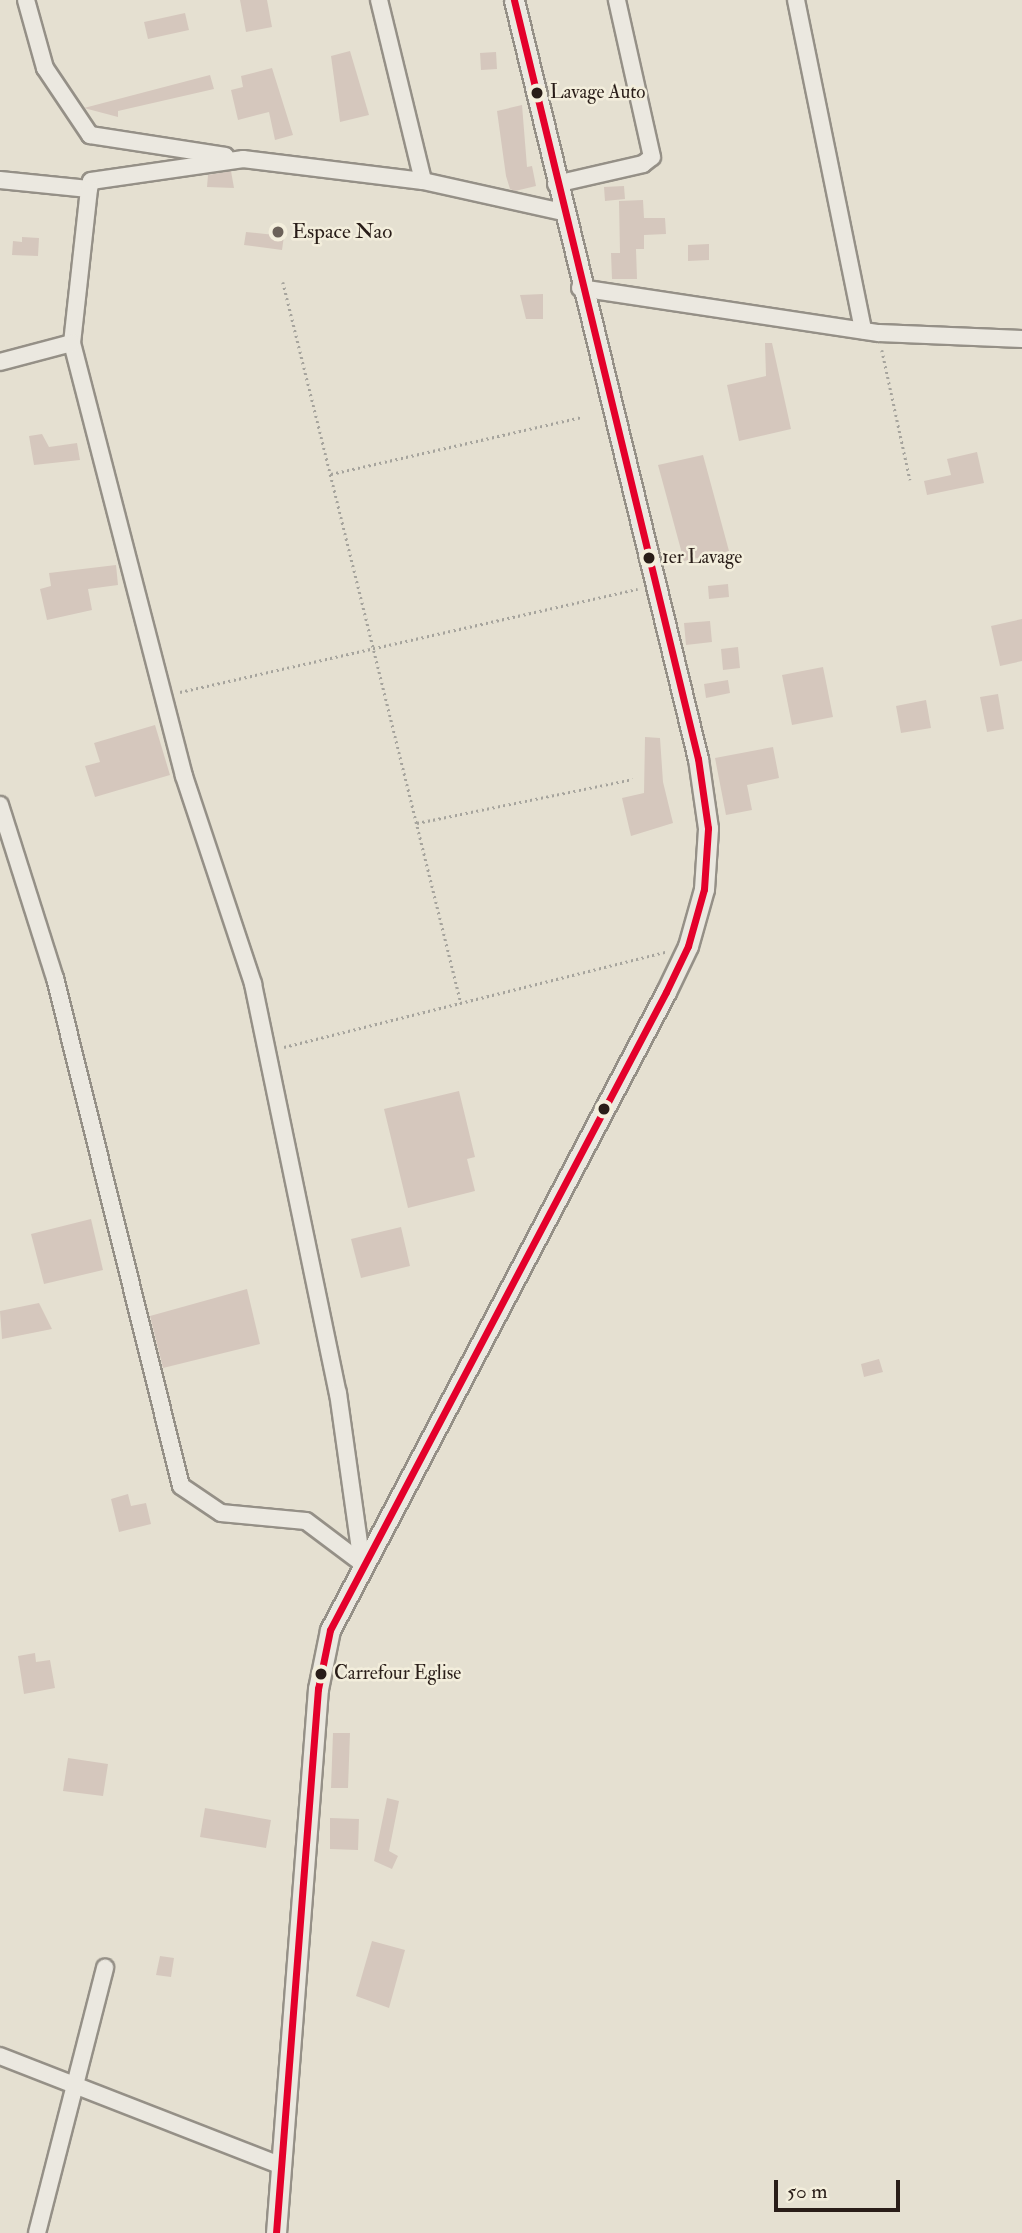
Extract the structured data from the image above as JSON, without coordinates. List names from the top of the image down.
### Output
{
  "places": [
    "Lavage Auto",
    "Espace Nao",
    "1er Lavage",
    "Carrefour Eglise"
  ],
  "scale_bar": "50 m"
}
